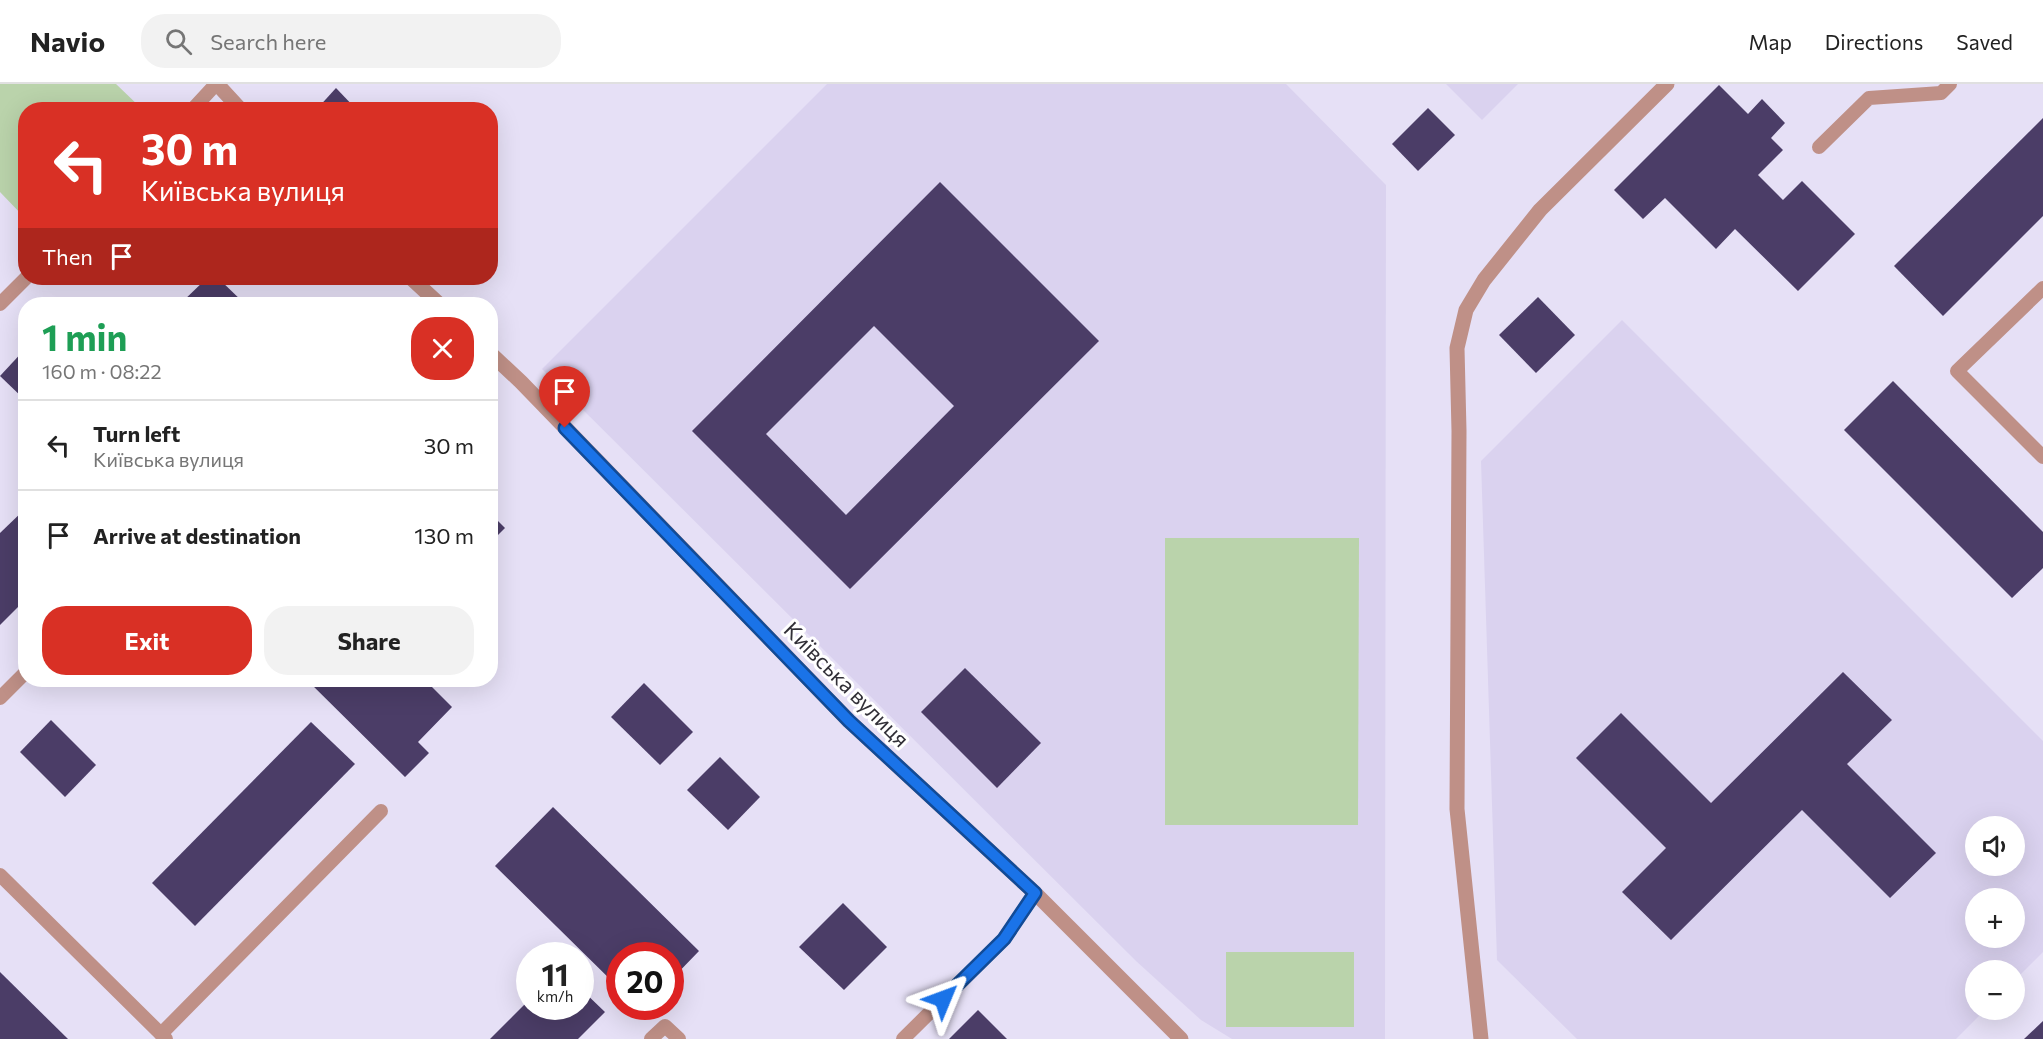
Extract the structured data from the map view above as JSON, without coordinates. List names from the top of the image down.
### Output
{
  "streets": {
    "street": ["Київська вулиця"]
  },
  "page": {
    "header": "Navio",
    "search": "Search here",
    "nav": ["Map", "Directions", "Saved"],
    "turn": ["30 m", "Київська вулиця"],
    "then": "Then",
    "heading": ["1 min", "160 m · 08:22"],
    "list": [
      {
        "name": "Turn left",
        "note": "Київська вулиця",
        "value": "30 m"
      },
      {
        "name": "Arrive at destination",
        "value": "130 m"
      }
    ],
    "buttons": ["Exit", "Share"],
    "map_buttons": ["+", "−"],
    "speed": "11 km/h",
    "limit": "20"
  }
}
